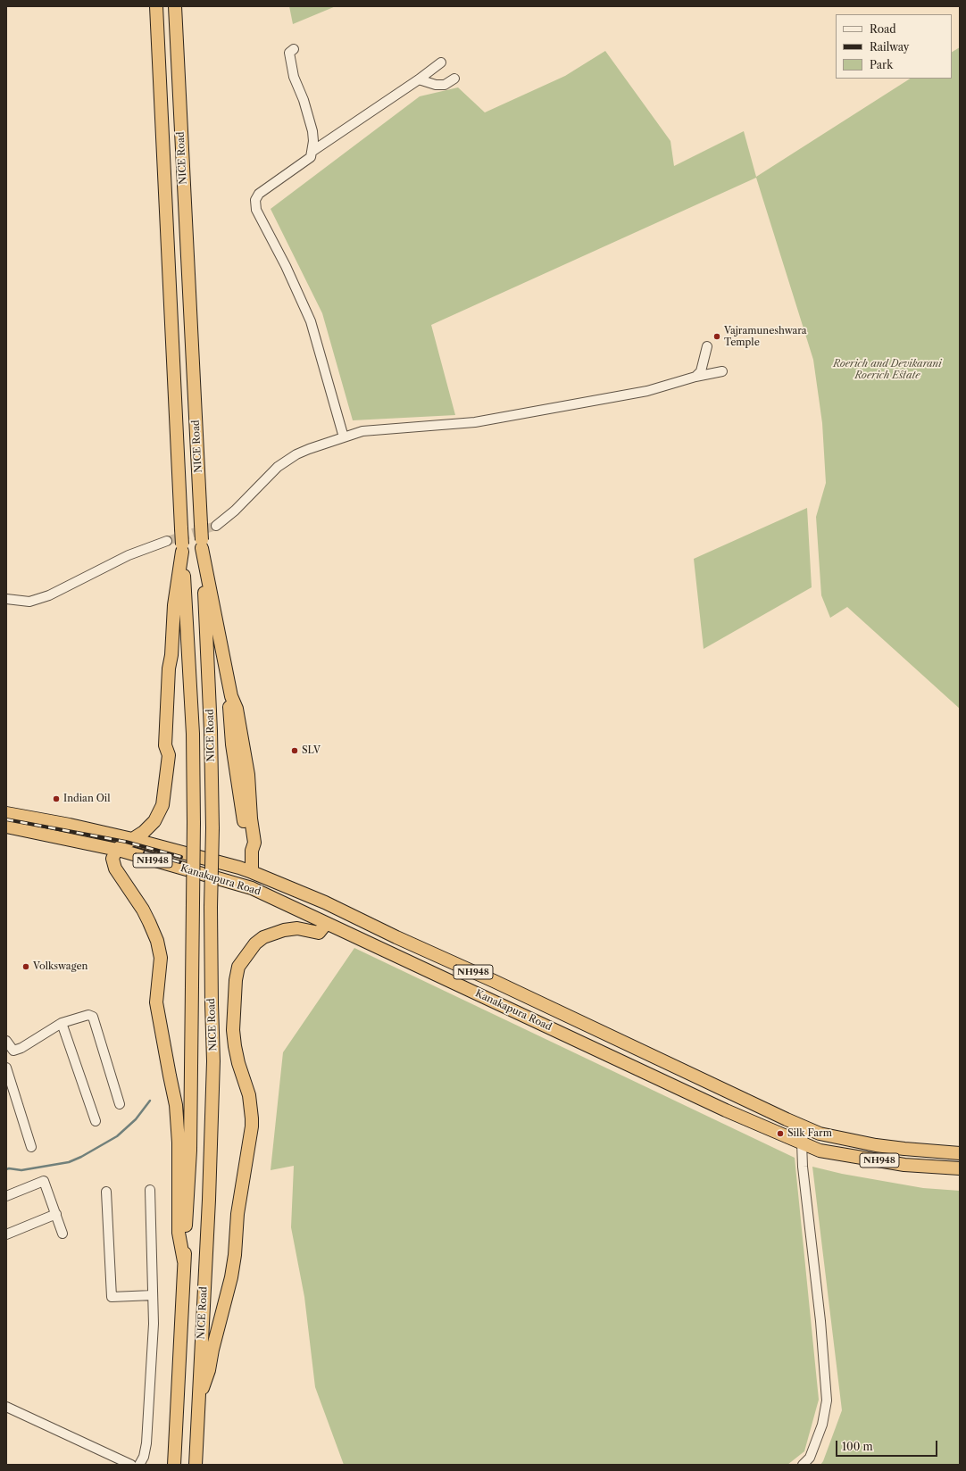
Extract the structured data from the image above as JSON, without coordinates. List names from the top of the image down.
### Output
{
  "streets": {
    "highway": ["NICE Road", "NH948", "Kanakapura Road"]
  },
  "parks": ["Roerich and Devikarani Roerich Estate"],
  "places": [
    "Vajramuneshwara Temple",
    "SLV",
    "Indian Oil",
    "Volkswagen",
    "Silk Farm"
  ],
  "legend": ["Road", "Railway", "Park"],
  "scale_bar": "100 m"
}
